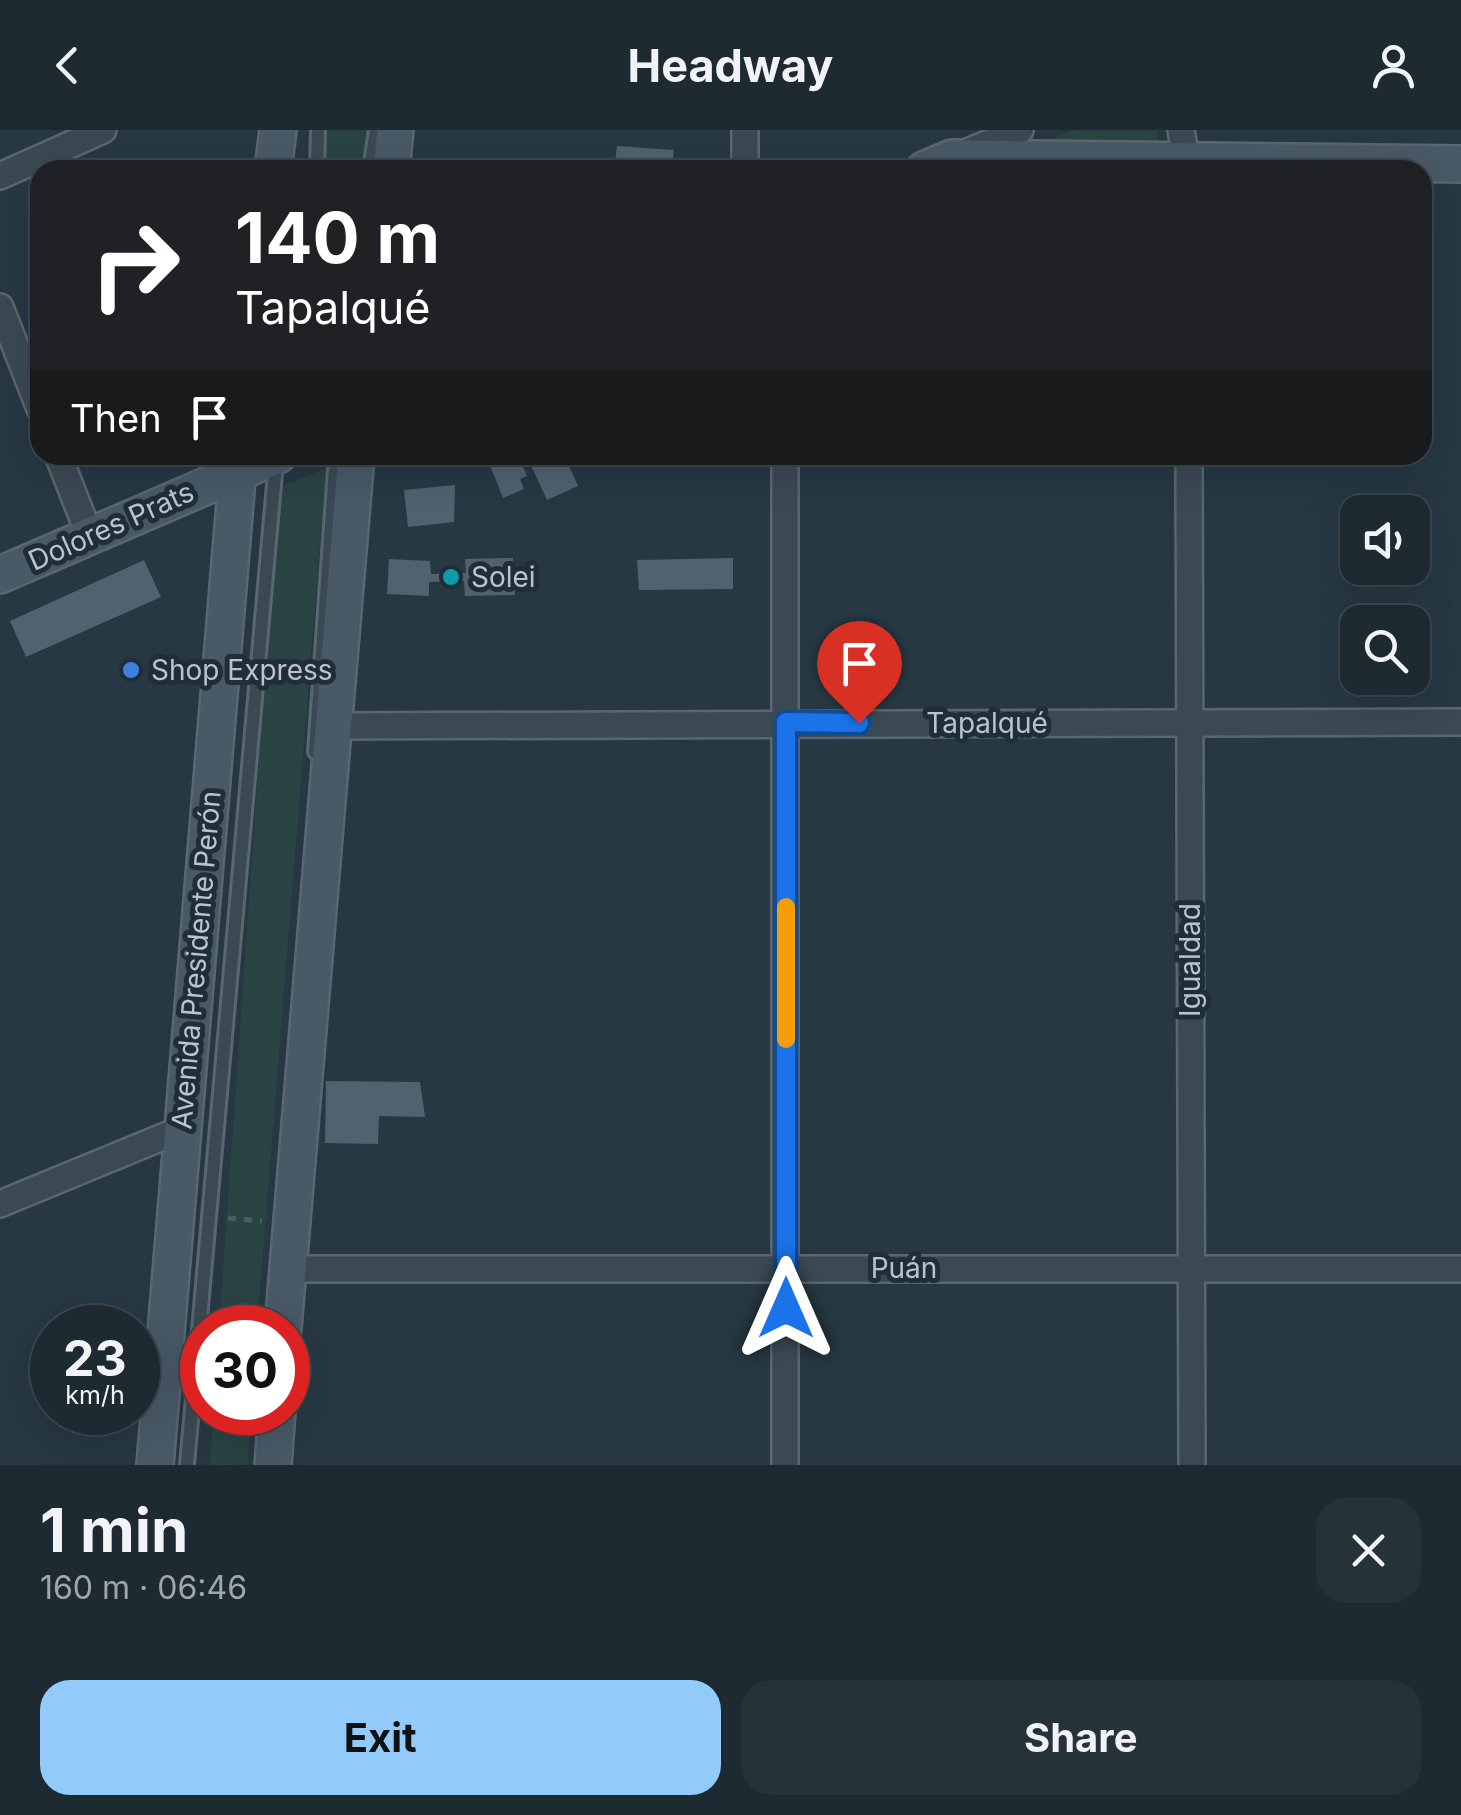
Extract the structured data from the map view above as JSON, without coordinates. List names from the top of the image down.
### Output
{
  "streets": {
    "main road": ["Dolores Prats", "Avenida Presidente Perón"],
    "street": ["Tapalqué", "Igualdad", "Puán"]
  },
  "crossings": [
    ["Tapalqué", "Igualdad"],
    ["Igualdad", "Puán"]
  ],
  "places": ["Solei", "Shop Express"],
  "page": {
    "header": "Headway",
    "turn": ["140 m", "Tapalqué"],
    "then": "Then",
    "speed": "23 km/h",
    "limit": "30",
    "heading": ["1 min", "160 m · 06:46"],
    "buttons": ["Exit", "Share"]
  }
}
